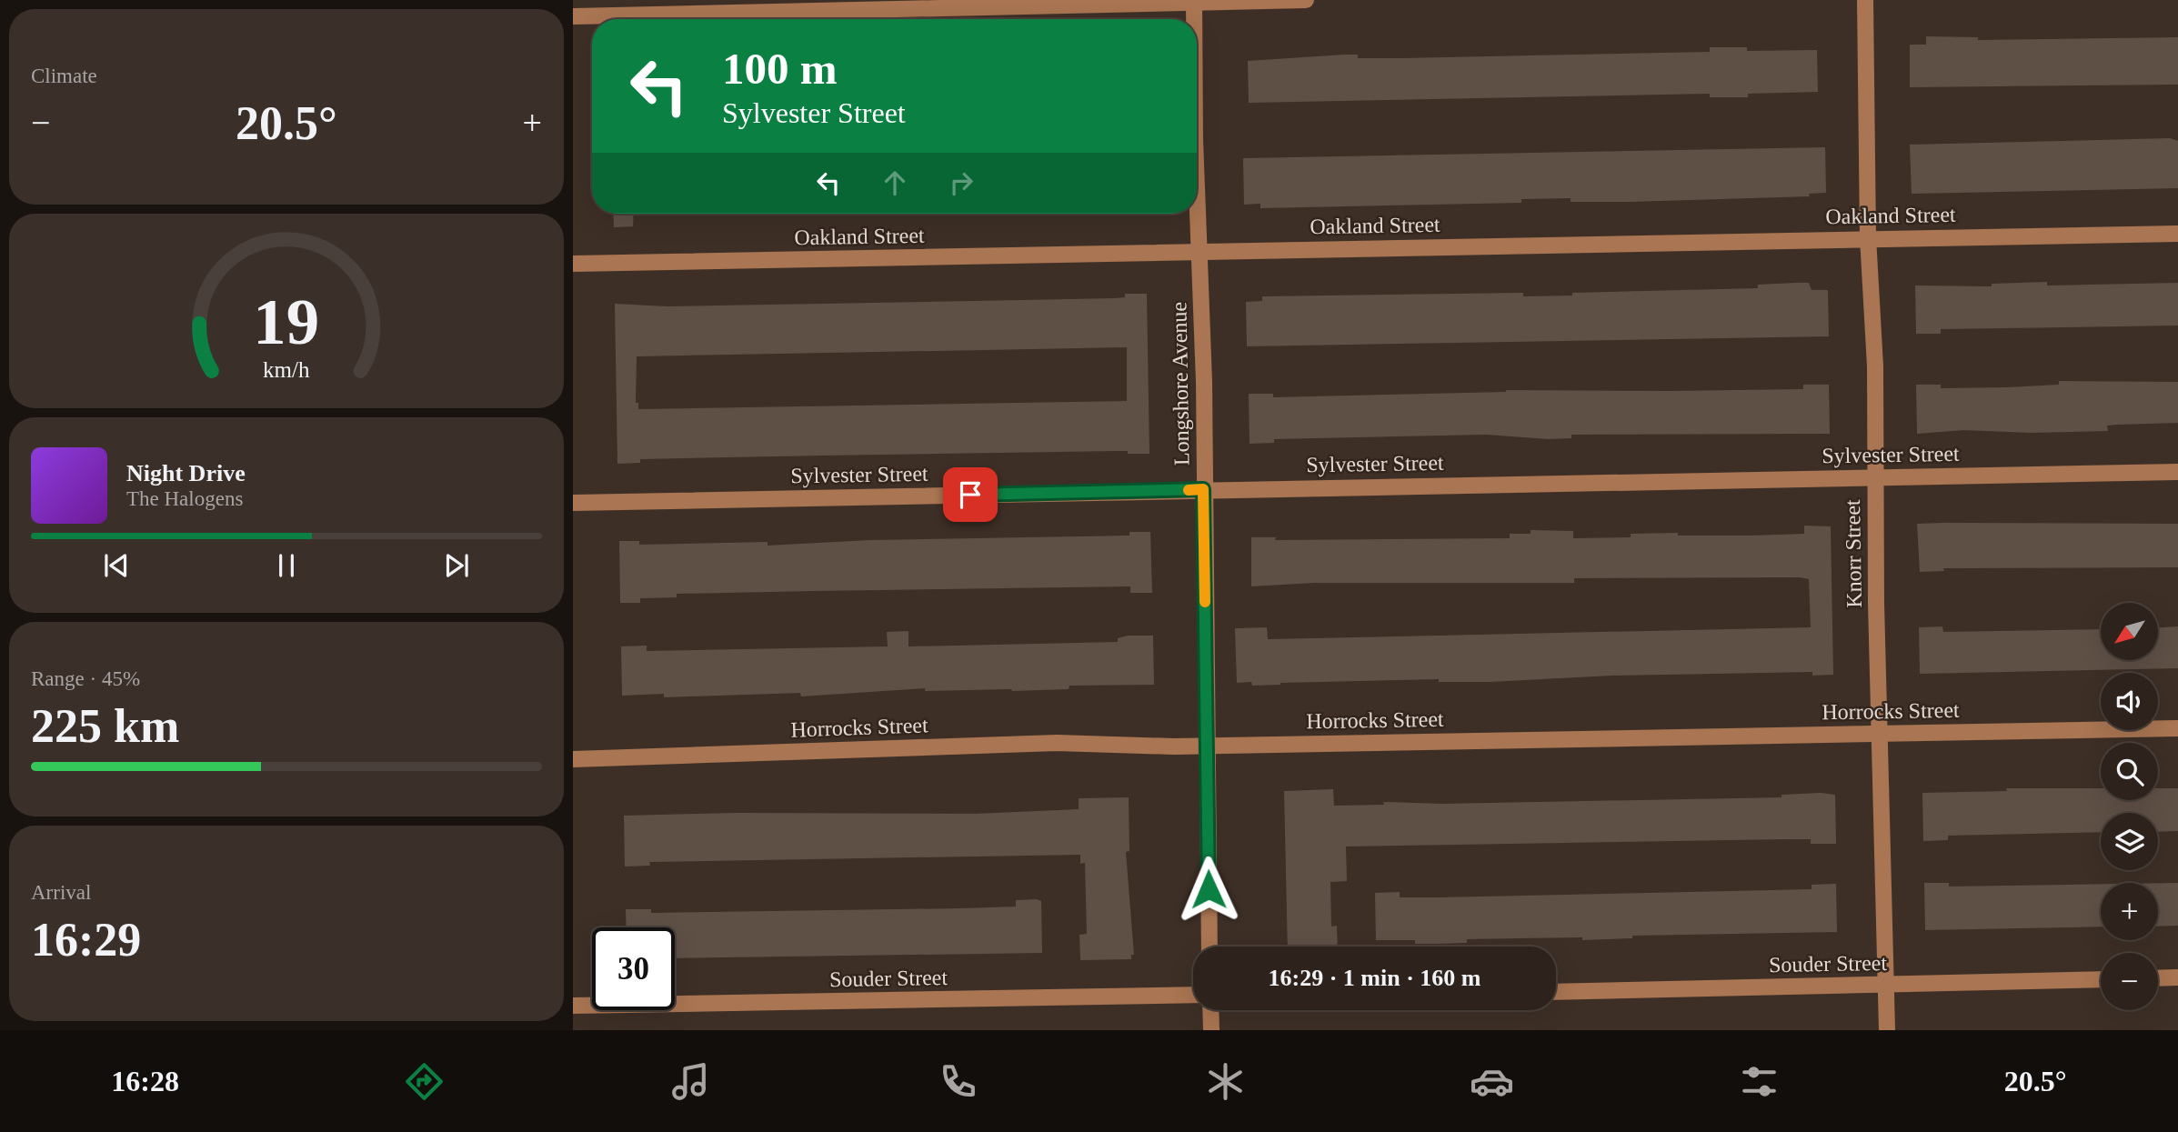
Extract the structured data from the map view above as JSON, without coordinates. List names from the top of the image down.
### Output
{
  "streets": {
    "street": [
      "Oakland Street",
      "Longshore Avenue",
      "Sylvester Street",
      "Knorr Street",
      "Horrocks Street",
      "Souder Street"
    ]
  },
  "crossings": [
    ["Oakland Street", "Longshore Avenue"],
    ["Oakland Street", "Knorr Street"],
    ["Longshore Avenue", "Sylvester Street"],
    ["Longshore Avenue", "Horrocks Street"],
    ["Sylvester Street", "Knorr Street"],
    ["Knorr Street", "Horrocks Street"],
    ["Knorr Street", "Souder Street"]
  ],
  "north": "bottom left",
  "page": {
    "tile": [
      "Climate",
      ["Range · 45%", "225 km"],
      ["Arrival", "16:29"]
    ],
    "turn": ["100 m", "Sylvester Street"],
    "heat": ["−", "20.5°", "+"],
    "song": ["Night Drive", "The Halogens"],
    "map_buttons": ["+", "−"],
    "limit": "30",
    "trip": "16:29 · 1 min · 160 m",
    "tabs": ["16:28", "20.5°"],
    "gauge": ["19", "km/h"]
  }
}
